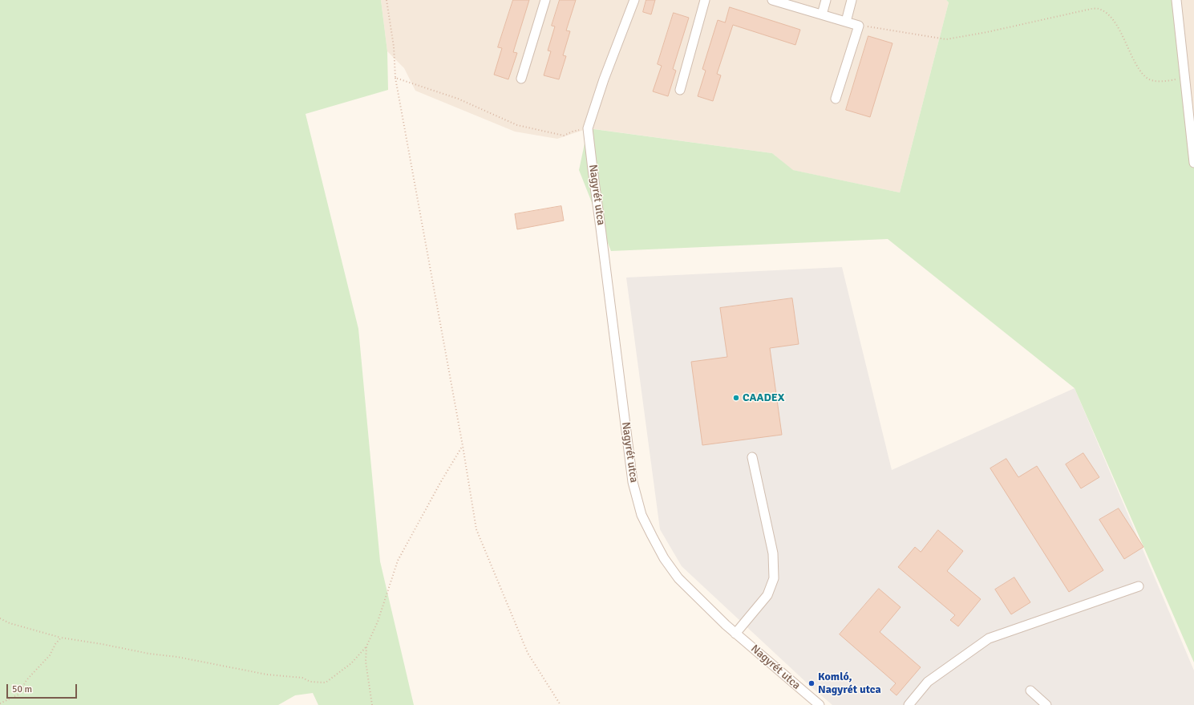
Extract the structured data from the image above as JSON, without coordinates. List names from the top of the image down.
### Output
{
  "streets": {
    "street": ["Nagyrét utca"]
  },
  "places": ["CAADEX", "Komló, Nagyrét utca"],
  "scale_bar": "50 m"
}
